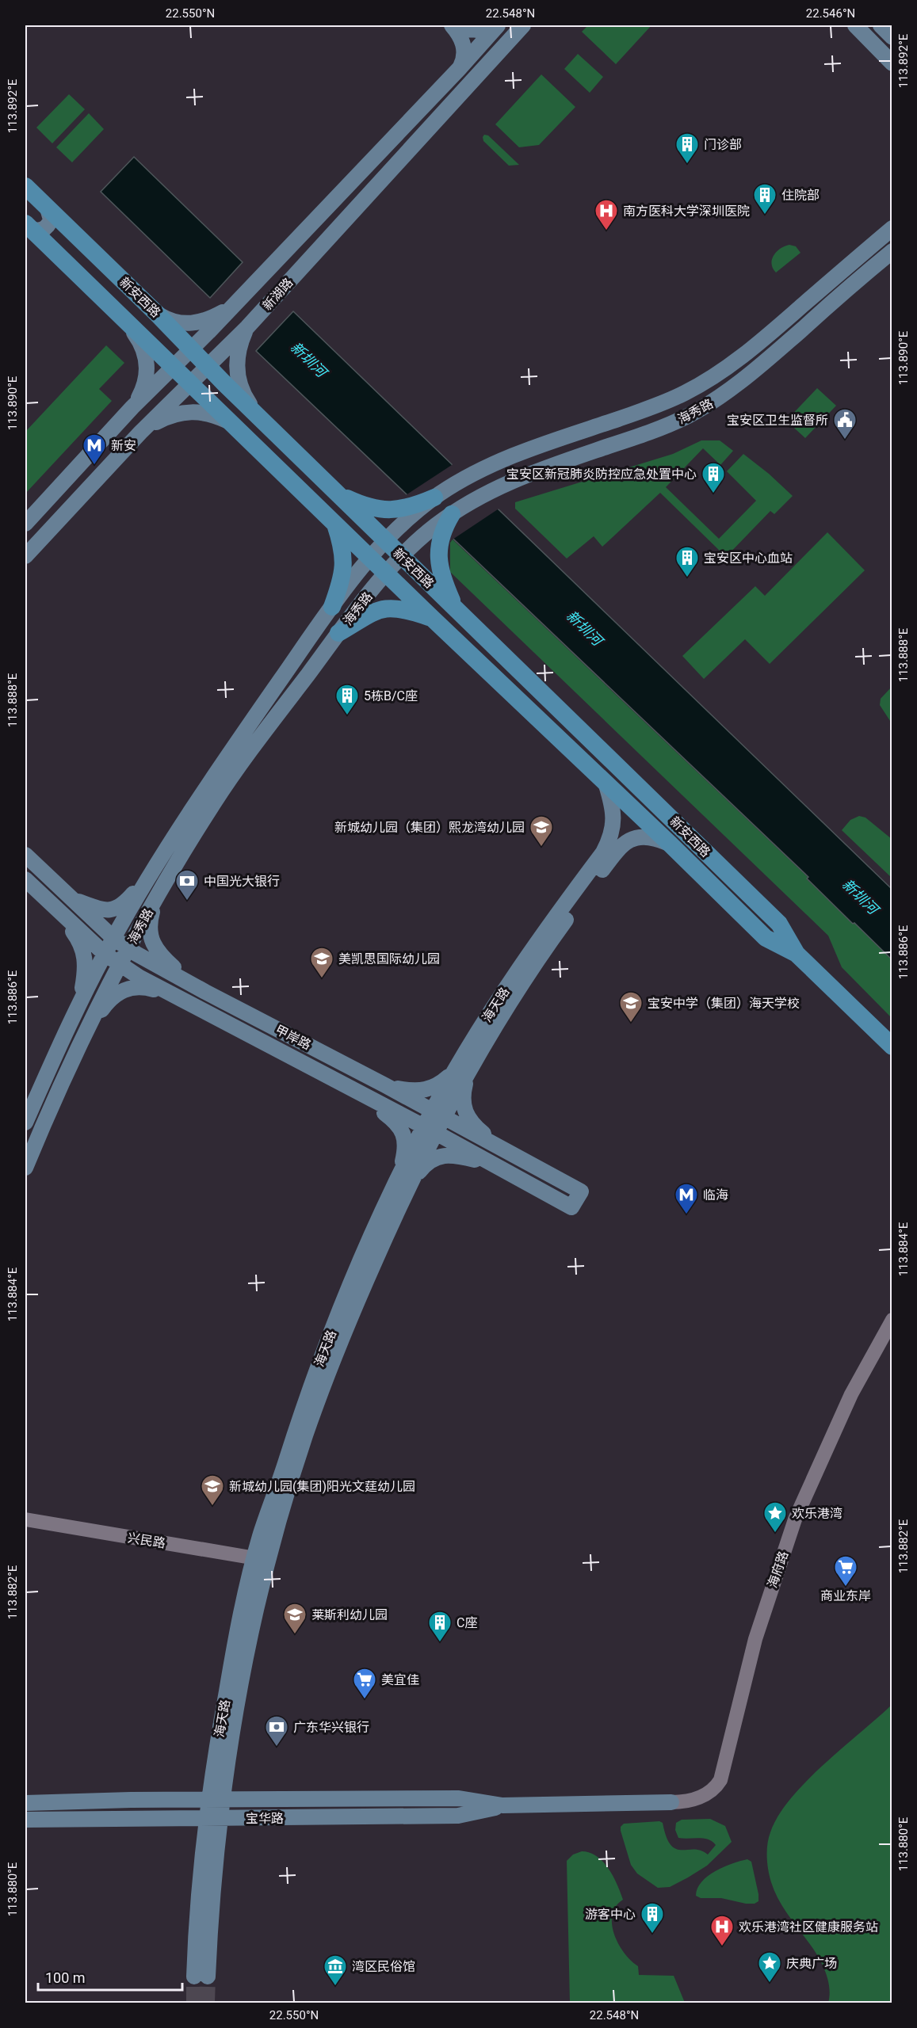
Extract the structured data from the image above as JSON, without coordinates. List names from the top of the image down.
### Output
{
  "streets": {
    "main road": [
      "新湖路",
      "新安西路",
      "海秀路",
      "海天路",
      "甲岸路",
      "宝华路"
    ],
    "street": ["兴民路", "海府路"]
  },
  "crossings": [
    ["新湖路", "新安西路"],
    ["新安西路", "海秀路"],
    ["新安西路", "海天路"],
    ["海秀路", "甲岸路"],
    ["海天路", "甲岸路"],
    ["海天路", "兴民路"],
    ["海天路", "宝华路"],
    ["海府路", "宝华路"]
  ],
  "water": ["新圳河"],
  "places": {
    "building": [
      "门诊部",
      "住院部",
      "宝安区新冠肺炎防控应急处置中心",
      "宝安区中心血站",
      "5栋B/C座",
      "C座",
      "游客中心"
    ],
    "hospital": ["南方医科大学深圳医院", "欢乐港湾社区健康服务站"],
    "public building": ["宝安区卫生监督所"],
    "metro station": ["新安", "临海"],
    "school or university": [
      "新城幼儿园（集团）熙龙湾幼儿园",
      "美凯思国际幼儿园",
      "宝安中学（集团）海天学校",
      "新城幼儿园(集团)阳光文莛幼儿园",
      "莱斯利幼儿园"
    ],
    "bank": ["中国光大银行", "广东华兴银行"],
    "place": ["欢乐港湾", "庆典广场"],
    "supermarket": ["商业东岸", "美宜佳"],
    "museum": ["湾区民俗馆"]
  },
  "scale_bar": "100 m",
  "coordinates": [
    "22.550°N",
    "22.548°N",
    "22.546°N",
    "113.892°E",
    "113.890°E",
    "113.888°E",
    "113.886°E",
    "113.884°E",
    "113.882°E",
    "113.880°E"
  ]
}
